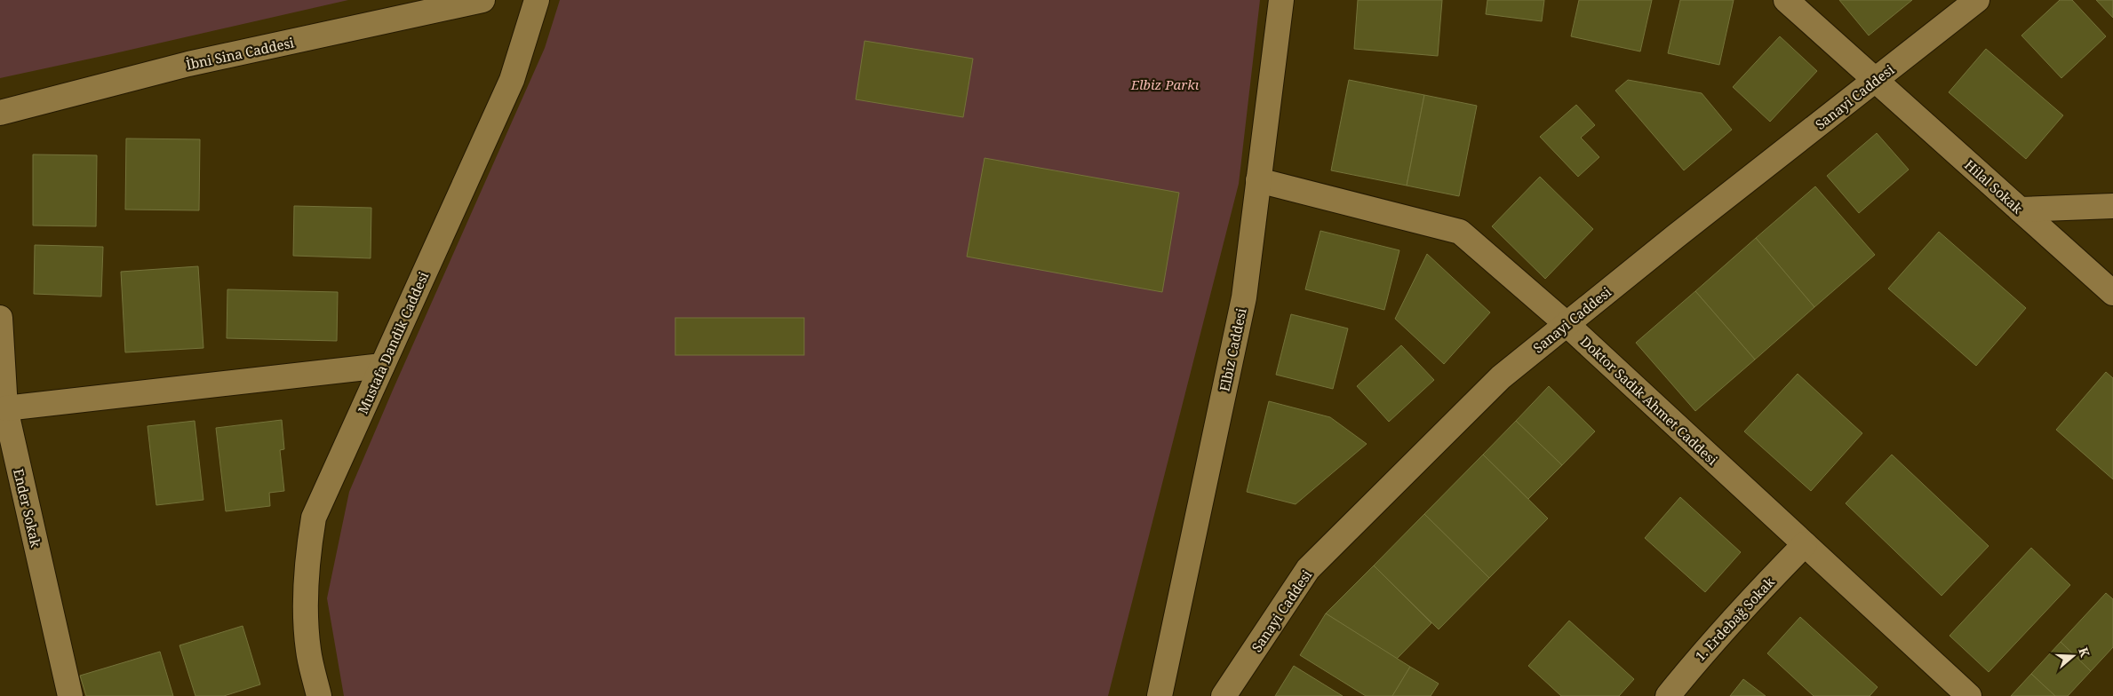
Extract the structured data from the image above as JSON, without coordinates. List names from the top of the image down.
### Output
{
  "streets": {
    "street": [
      "İbni Sina Caddesi",
      "Sanayi Caddesi",
      "Hilal Sokak",
      "Mustafa Dandik Caddesi",
      "Elbiz Caddesi",
      "Doktor Sadık Ahmet Caddesi",
      "Ender Sokak",
      "1. Erdebağ Sokak"
    ]
  },
  "crossings": [
    ["Sanayi Caddesi", "Hilal Sokak"],
    ["Sanayi Caddesi", "Doktor Sadık Ahmet Caddesi"],
    ["Elbiz Caddesi", "Doktor Sadık Ahmet Caddesi"],
    ["Doktor Sadık Ahmet Caddesi", "1. Erdebağ Sokak"]
  ],
  "parks": ["Elbiz Parkı"],
  "north": "right"
}
